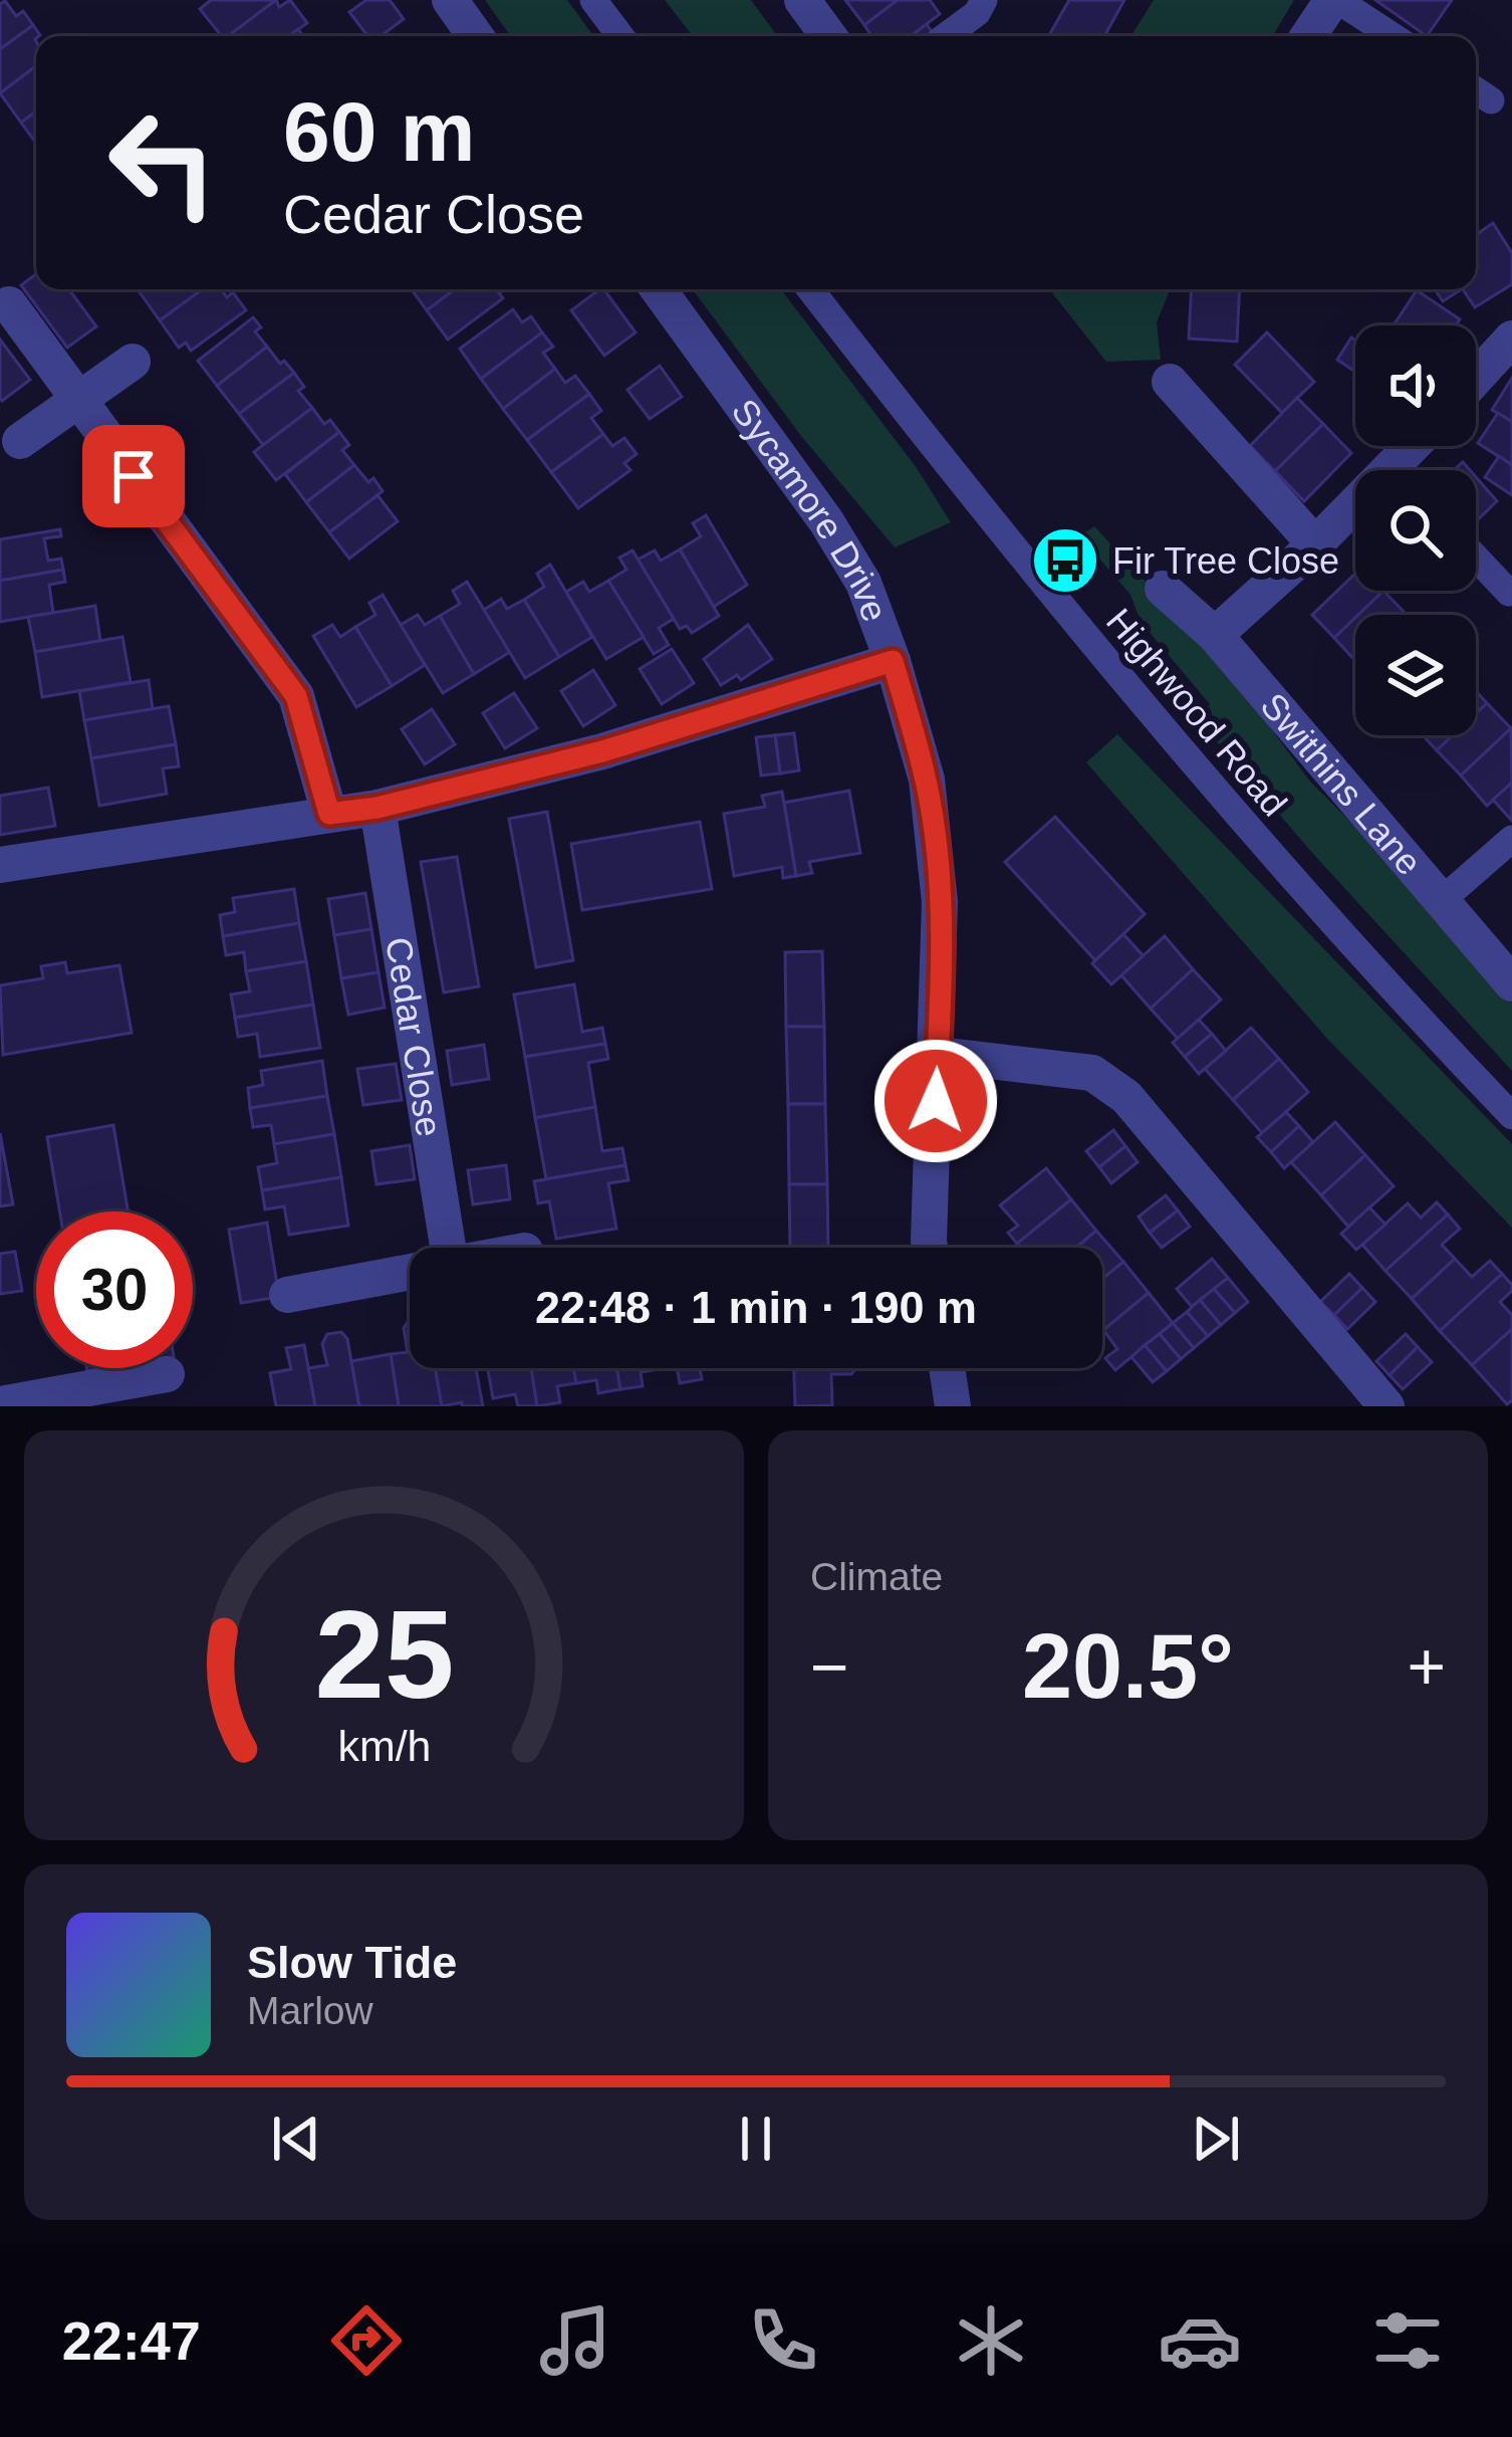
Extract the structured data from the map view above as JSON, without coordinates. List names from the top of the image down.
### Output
{
  "streets": {
    "street": ["Sycamore Drive", "Swithins Lane", "Cedar Close"],
    "lane": ["Highwood Road"]
  },
  "places": {
    "bus stop": ["Fir Tree Close"]
  },
  "page": {
    "turn": ["60 m", "Cedar Close"],
    "limit": "30",
    "trip": "22:48 · 1 min · 190 m",
    "tile": "Climate",
    "heat": ["−", "20.5°", "+"],
    "song": ["Slow Tide", "Marlow"],
    "tabs": "22:47",
    "gauge": ["25", "km/h"]
  }
}
